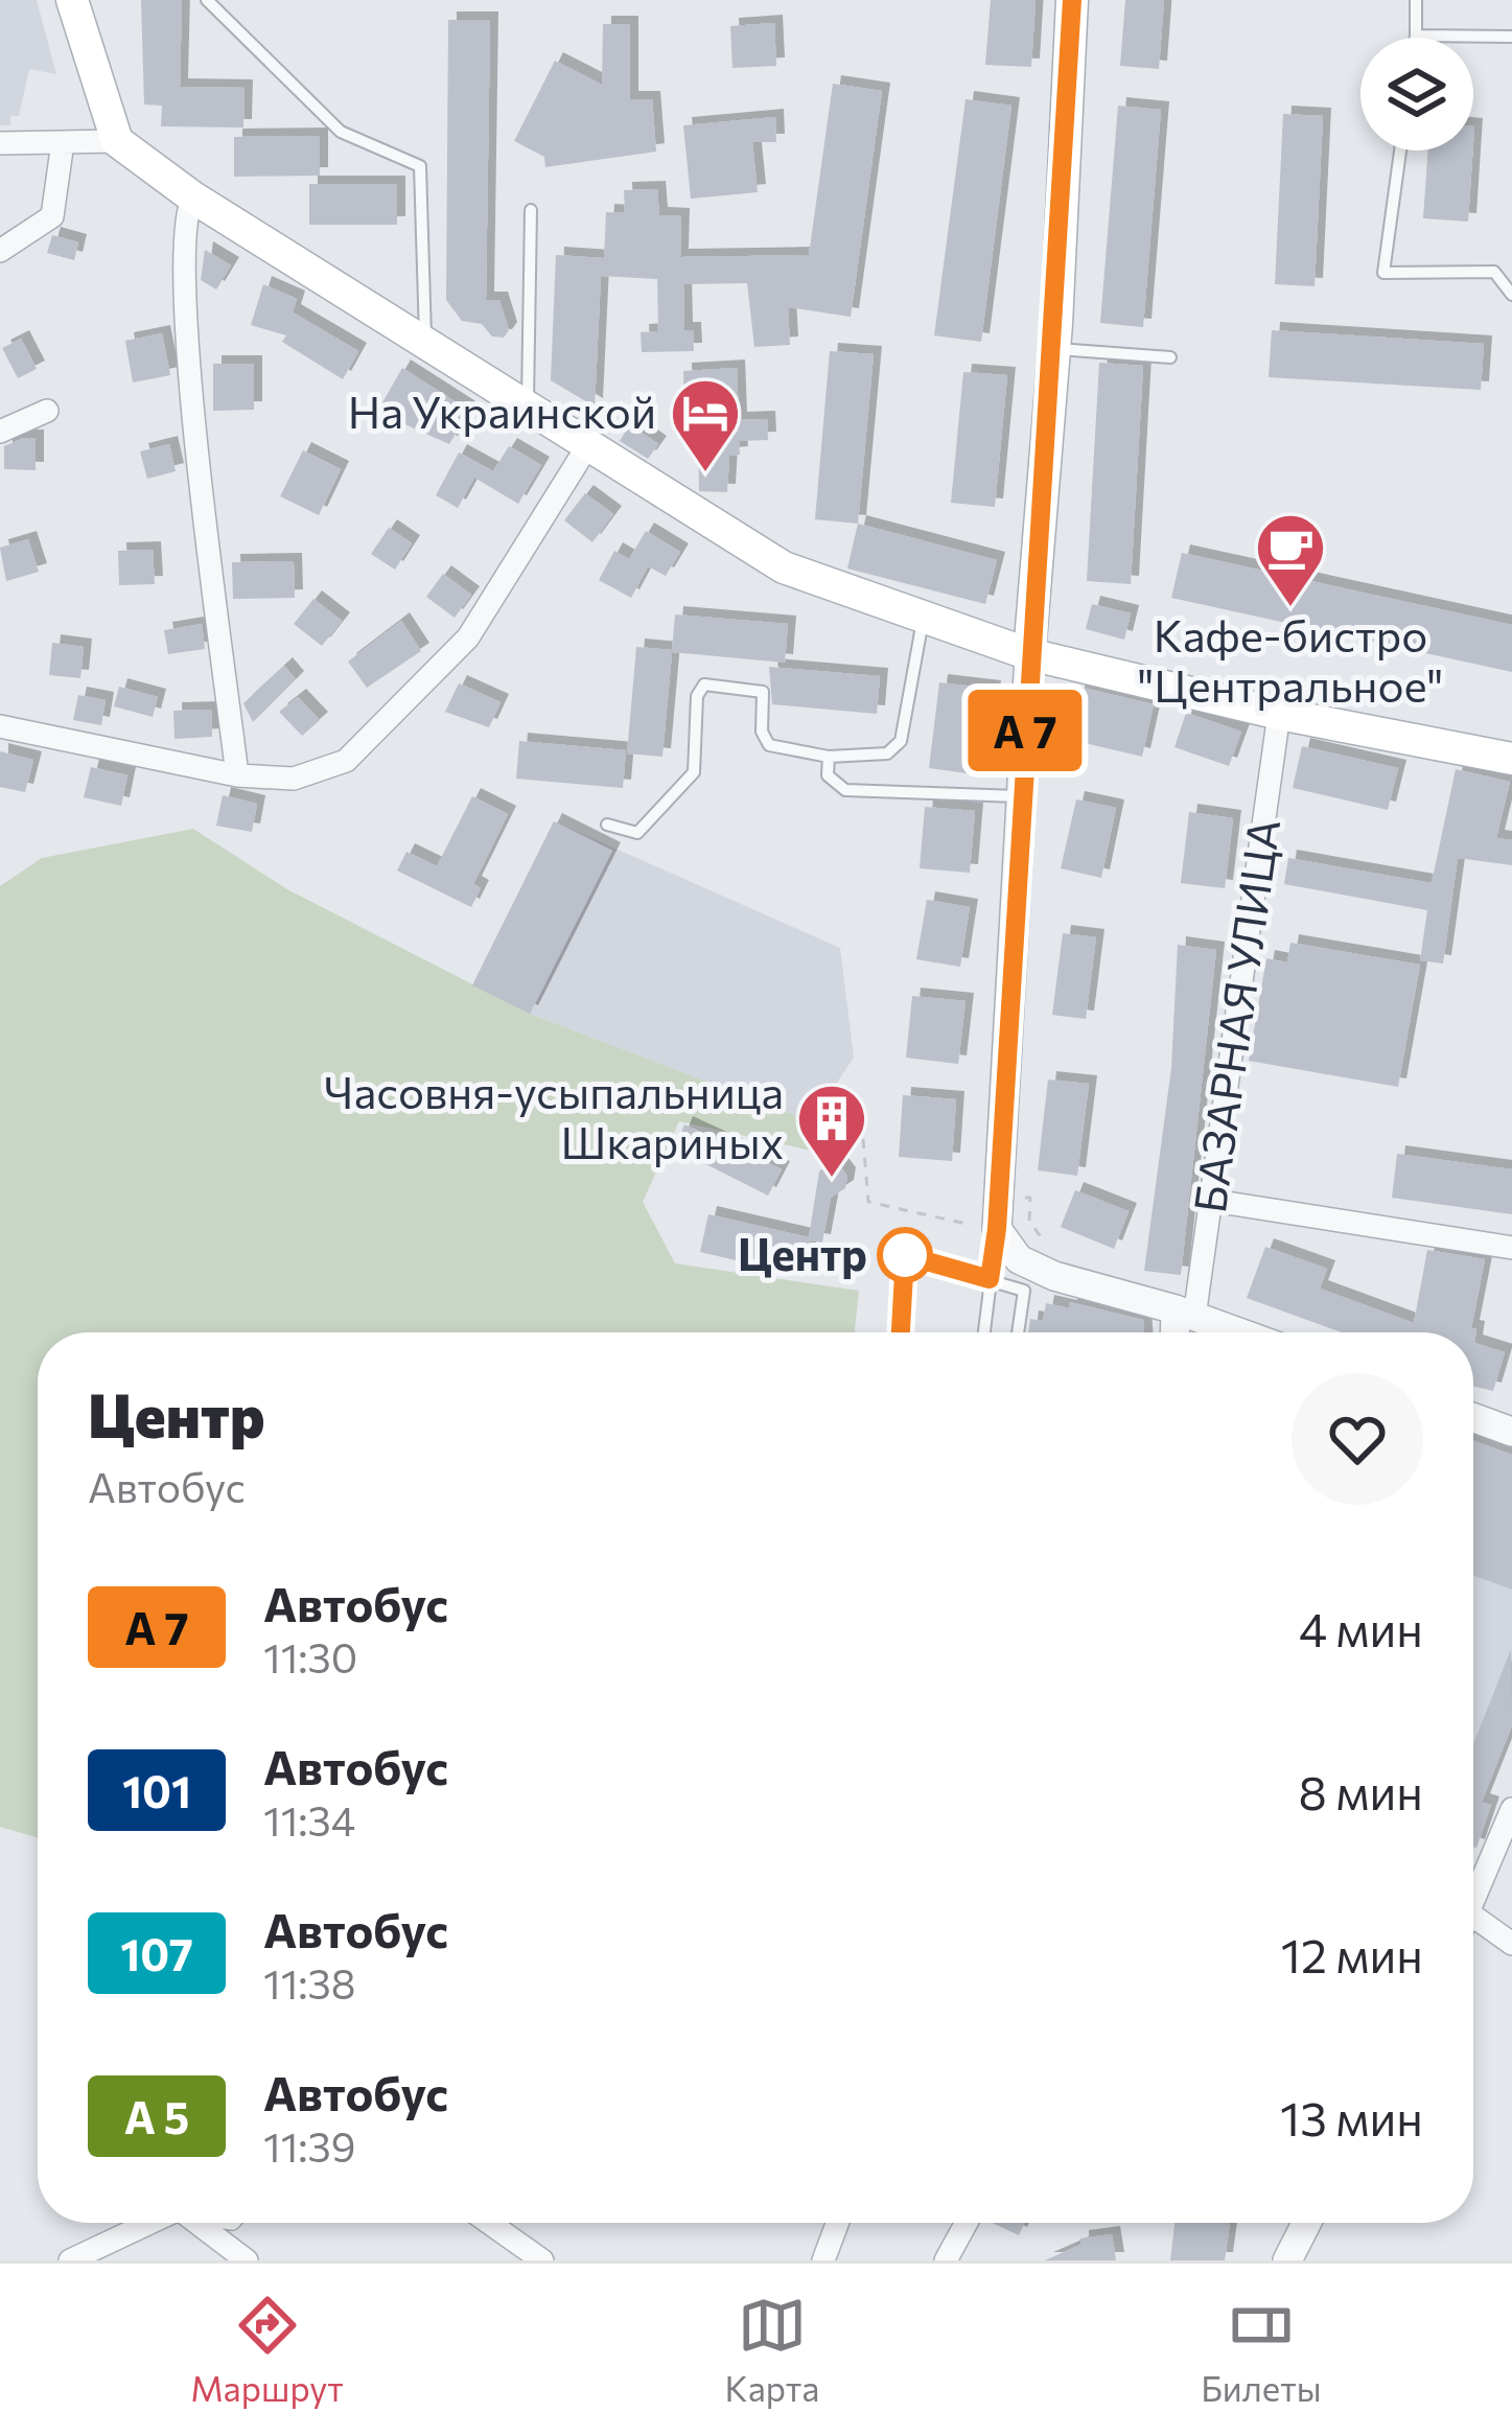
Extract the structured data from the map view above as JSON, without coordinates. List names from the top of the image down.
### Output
{
  "streets": {
    "street": ["БАЗАРНАЯ УЛИЦА"]
  },
  "places": {
    "hotel": ["На Украинской"],
    "cafe": ["Кафе‐бистро \"Центральное\""],
    "building": ["Часовня-усыпальница Шкариных"],
    "other": ["Центр"]
  },
  "page": {
    "on_map": "A 7",
    "heading": ["Центр", "Автобус"],
    "list": [
      {
        "mark": "A 7",
        "name": "Автобус",
        "note": "11:30",
        "value": "4 мин"
      },
      {
        "mark": "101",
        "name": "Автобус",
        "note": "11:34",
        "value": "8 мин"
      },
      {
        "mark": "107",
        "name": "Автобус",
        "note": "11:38",
        "value": "12 мин"
      },
      {
        "mark": "A 5",
        "name": "Автобус",
        "note": "11:39",
        "value": "13 мин"
      }
    ],
    "tabs": ["Маршрут", "Карта", "Билеты"]
  }
}
